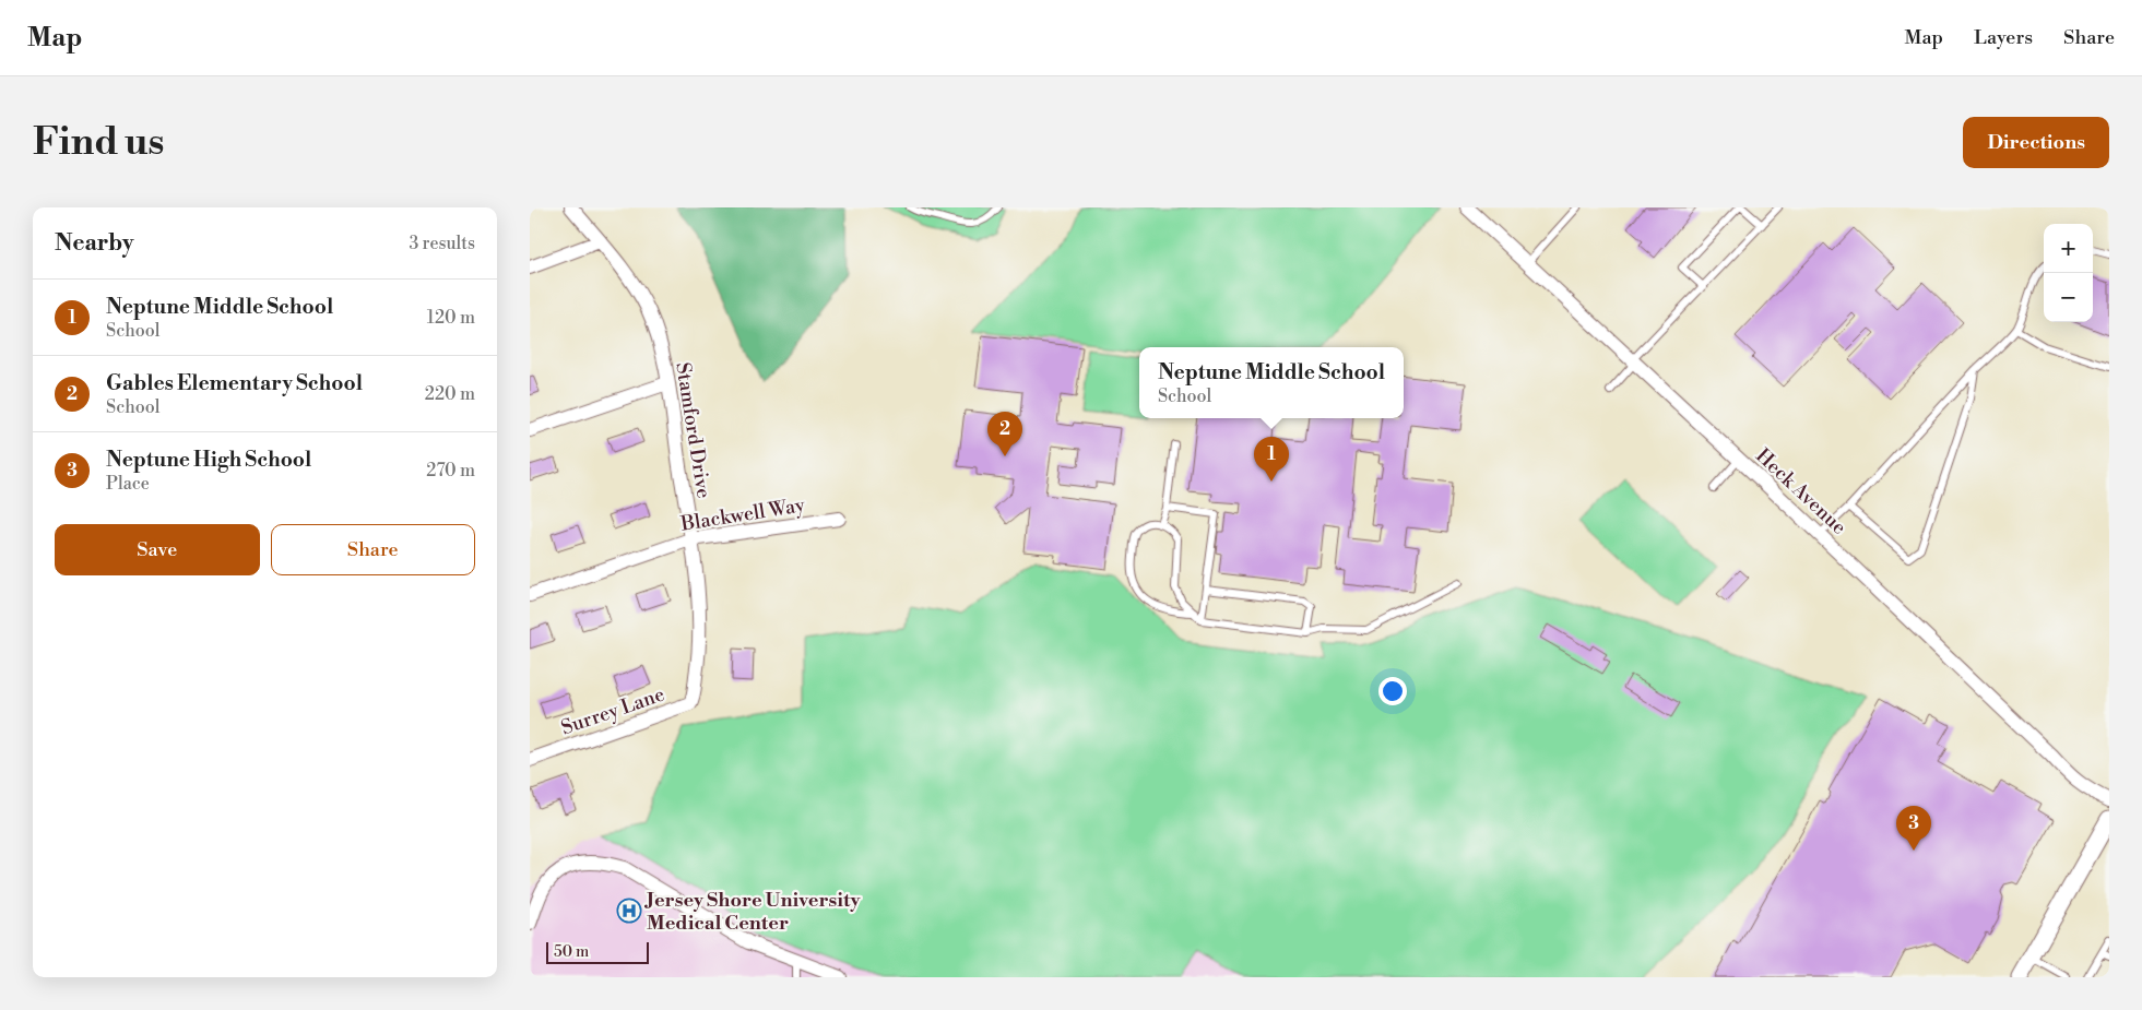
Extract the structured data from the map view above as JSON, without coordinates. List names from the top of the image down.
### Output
{
  "streets": {
    "street": [
      "Stamford Drive",
      "Heck Avenue",
      "Blackwell Way",
      "Surrey Lane"
    ]
  },
  "crossings": [
    ["Stamford Drive", "Blackwell Way"],
    ["Stamford Drive", "Surrey Lane"]
  ],
  "places": {
    "hospital": ["Jersey Shore University Medical Center"]
  },
  "scale_bar": "50 m",
  "page": {
    "header": "Map",
    "nav": ["Map", "Layers", "Share"],
    "buttons": [
      "Directions",
      ["Save", "Share"]
    ],
    "title": "Find us",
    "heading": ["Nearby", "3 results"],
    "map_buttons": ["+", "−"],
    "list": [
      {
        "mark": "1",
        "name": "Neptune Middle School",
        "note": "School",
        "value": "120 m"
      },
      {
        "mark": "2",
        "name": "Gables Elementary School",
        "note": "School",
        "value": "220 m"
      },
      {
        "mark": "3",
        "name": "Neptune High School",
        "note": "Place",
        "value": "270 m"
      }
    ],
    "popup": ["Neptune Middle School", "School"],
    "pins": ["2", "1", "3"],
    "scale": "50 m"
  }
}
